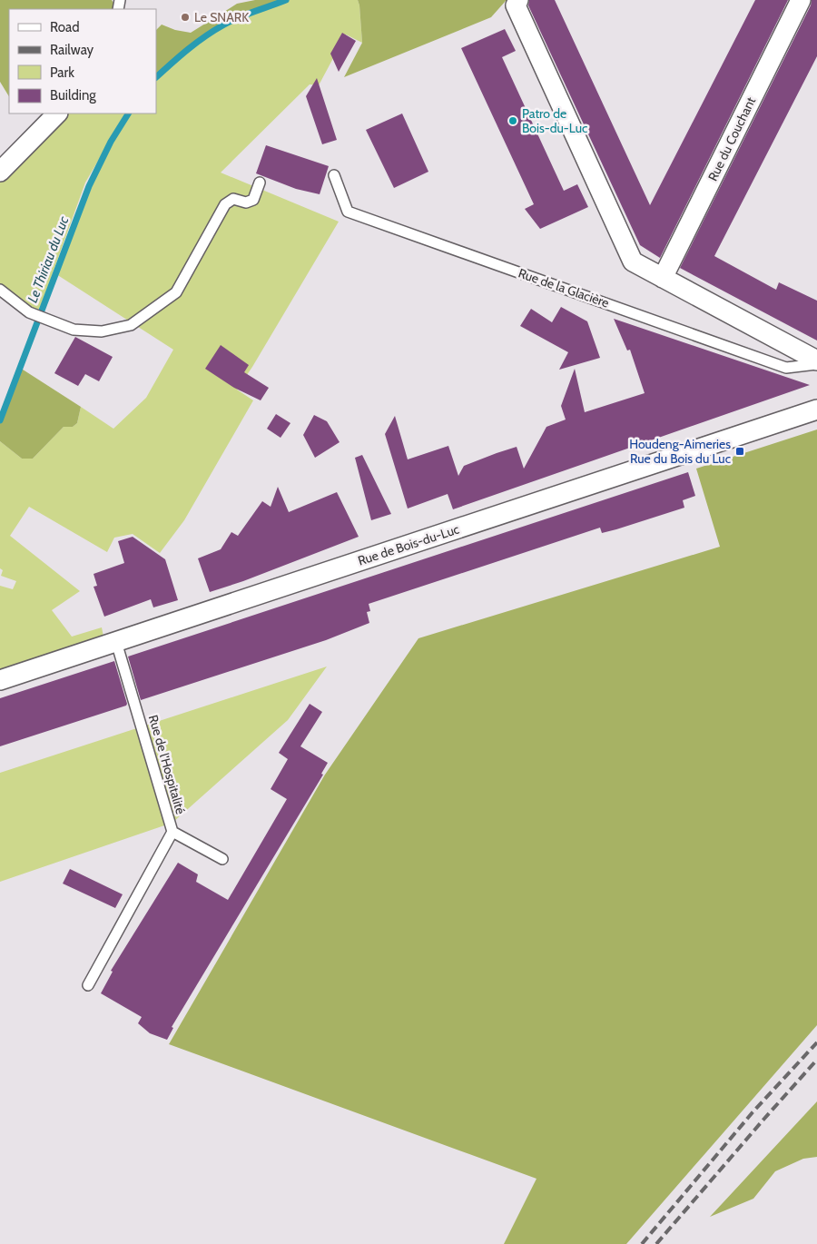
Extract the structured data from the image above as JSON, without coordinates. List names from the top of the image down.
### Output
{
  "streets": {
    "street": ["Rue du Couchant", "Rue de Bois-du-Luc"],
    "lane": ["Rue de la Glacière", "Rue de l'Hospitalité"]
  },
  "crossings": [
    ["Rue de Bois-du-Luc", "Rue de l'Hospitalité"]
  ],
  "water": ["Le Thiriau du Luc"],
  "places": {
    "other": ["Le SNARK", "Patro de Bois-du-Luc"],
    "transit": ["Houdeng-Aimeries Rue du Bois du Luc"]
  },
  "legend": [
    "Road",
    "Railway",
    "Park",
    "Building"
  ]
}
